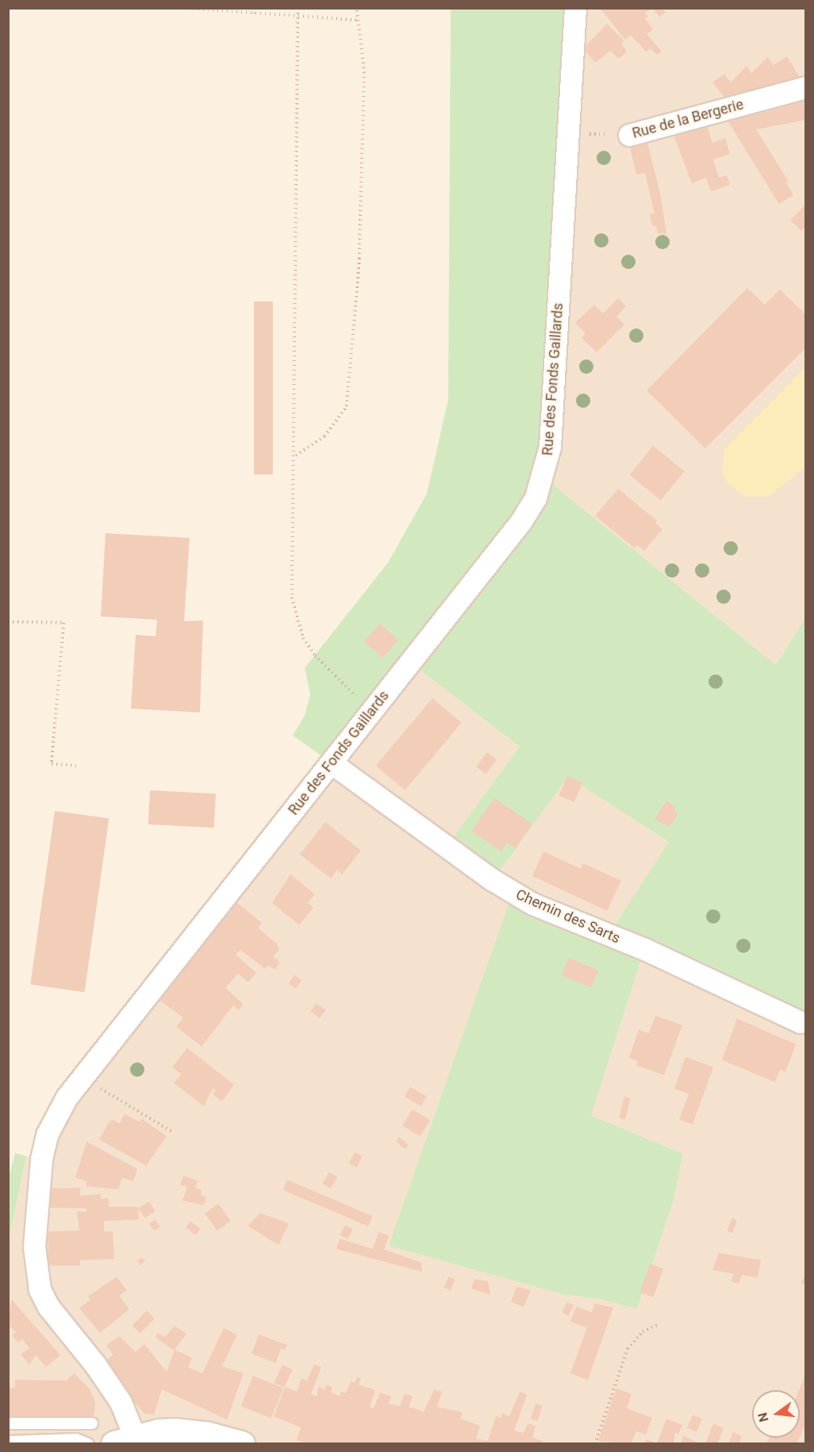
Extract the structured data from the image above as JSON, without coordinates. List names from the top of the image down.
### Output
{
  "streets": {
    "street": ["Rue de la Bergerie", "Rue des Fonds Gaillards", "Chemin des Sarts"]
  },
  "crossings": [
    ["Rue de la Bergerie", "Rue des Fonds Gaillards"],
    ["Rue des Fonds Gaillards", "Chemin des Sarts"]
  ],
  "north": "left"
}
